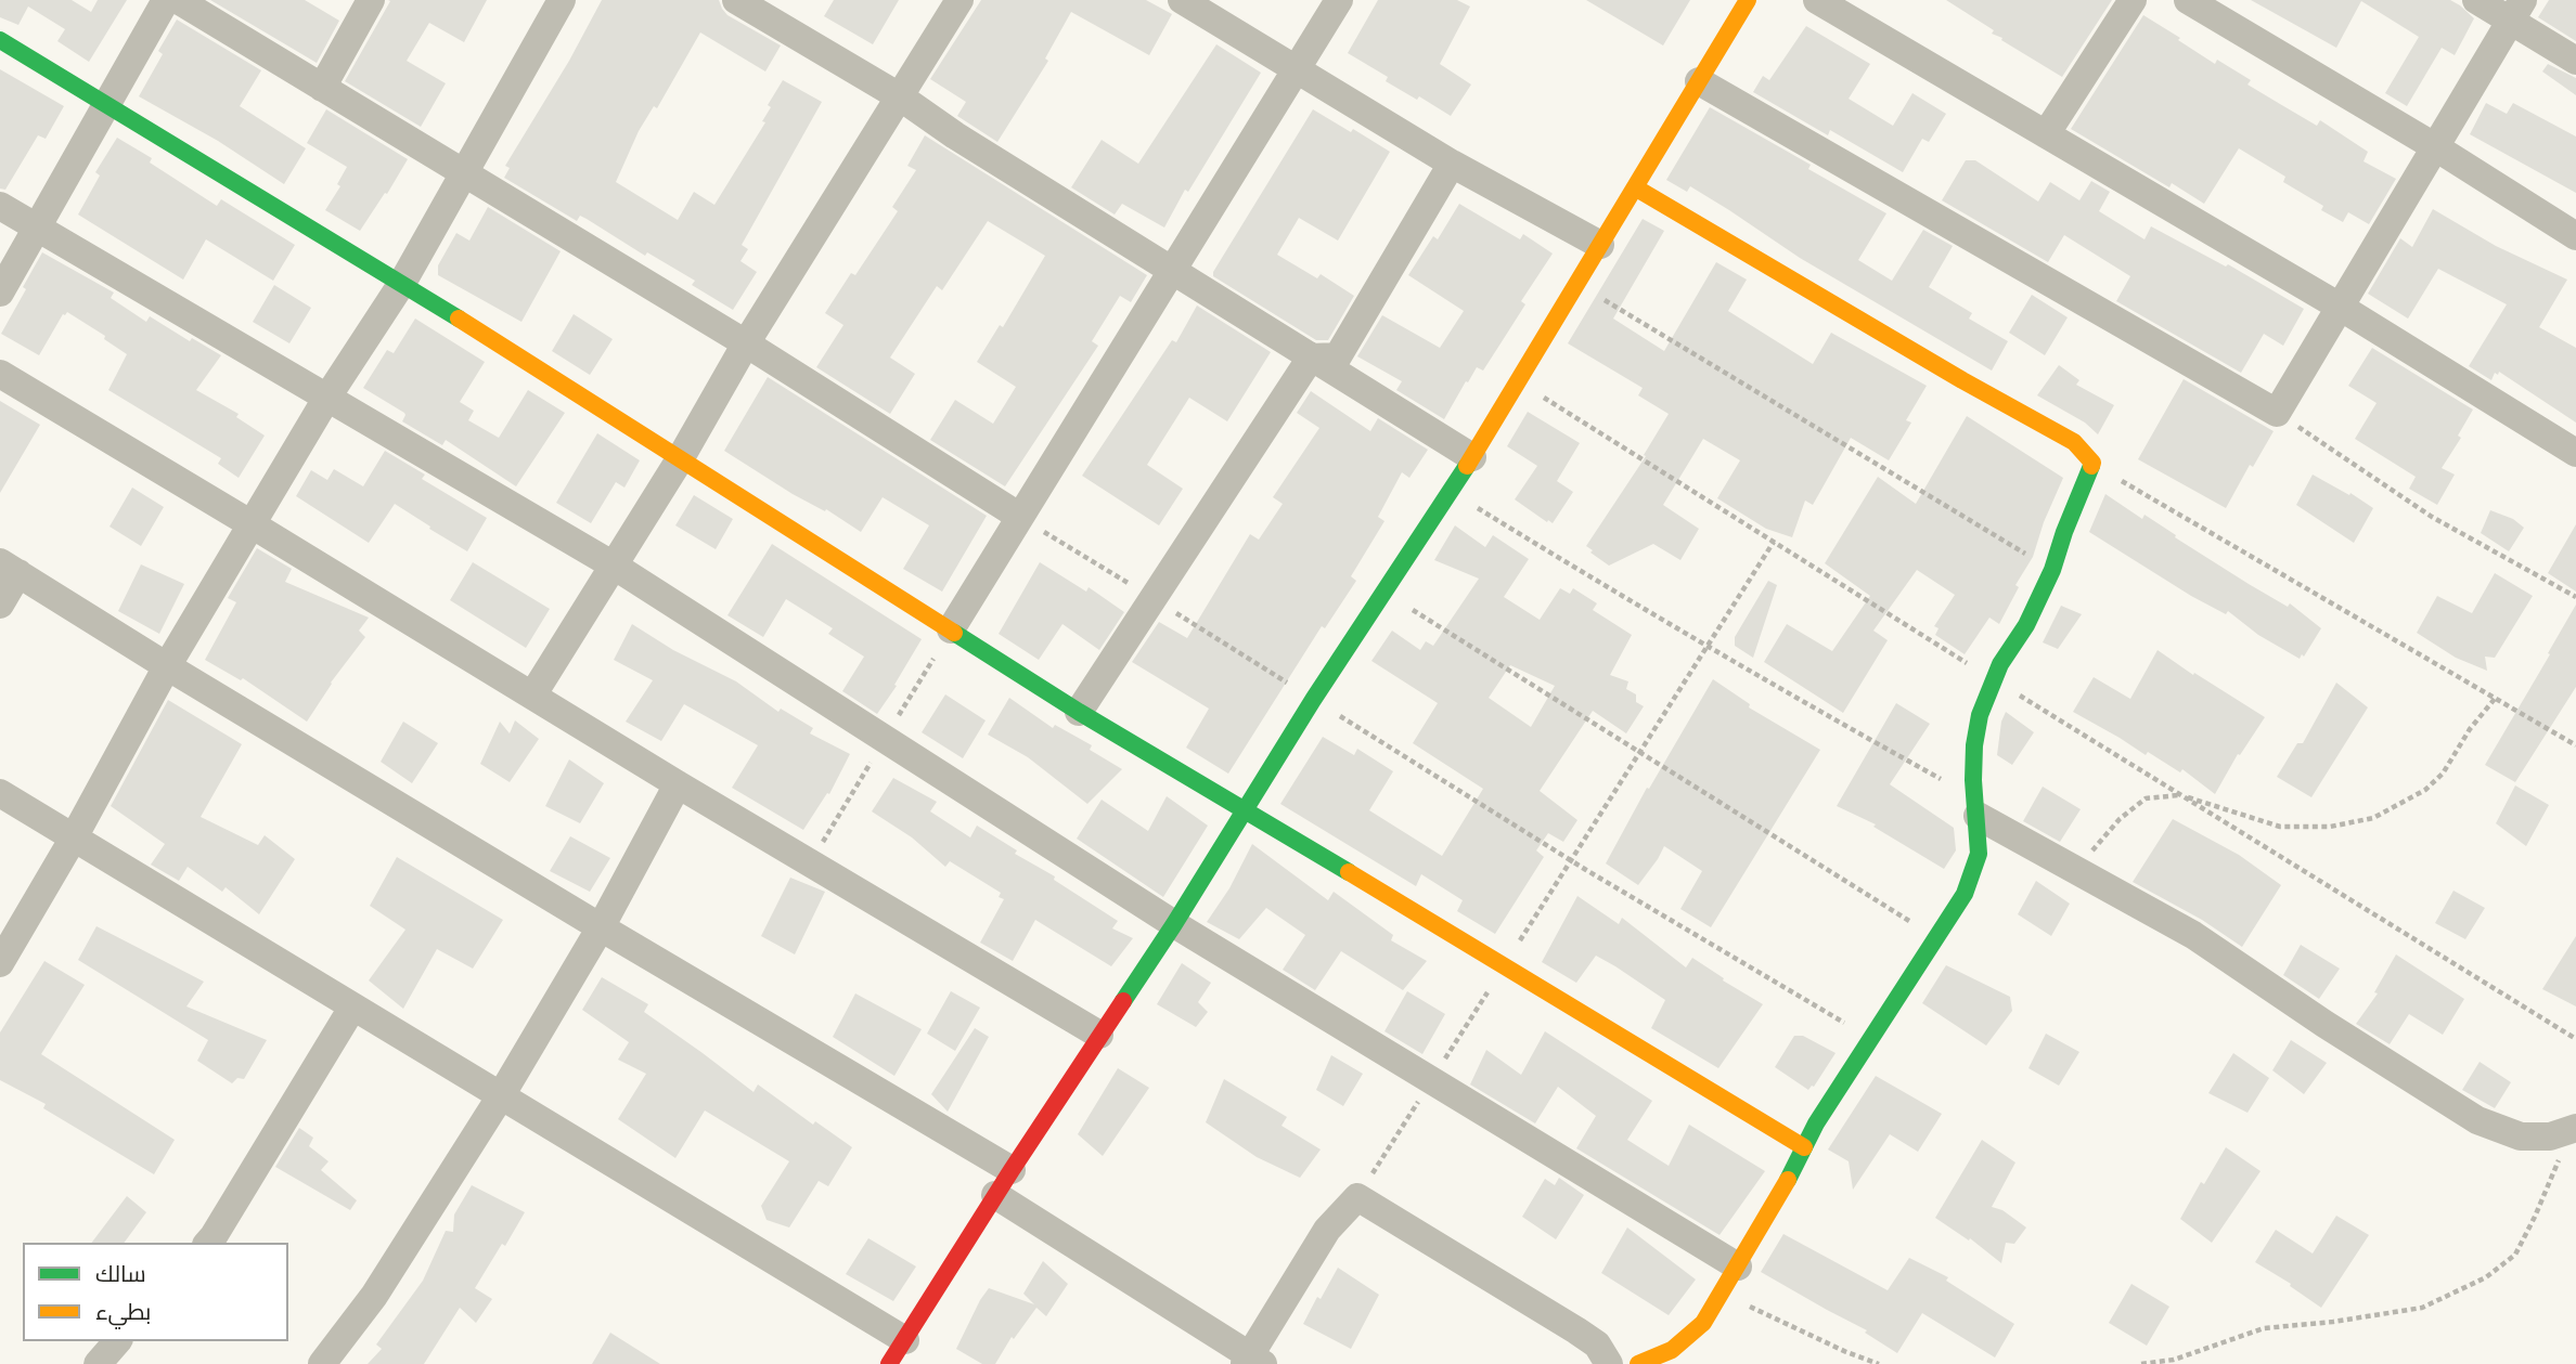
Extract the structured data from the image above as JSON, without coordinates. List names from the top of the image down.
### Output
{
  "legend": ["سالك", "بطيء"]
}
